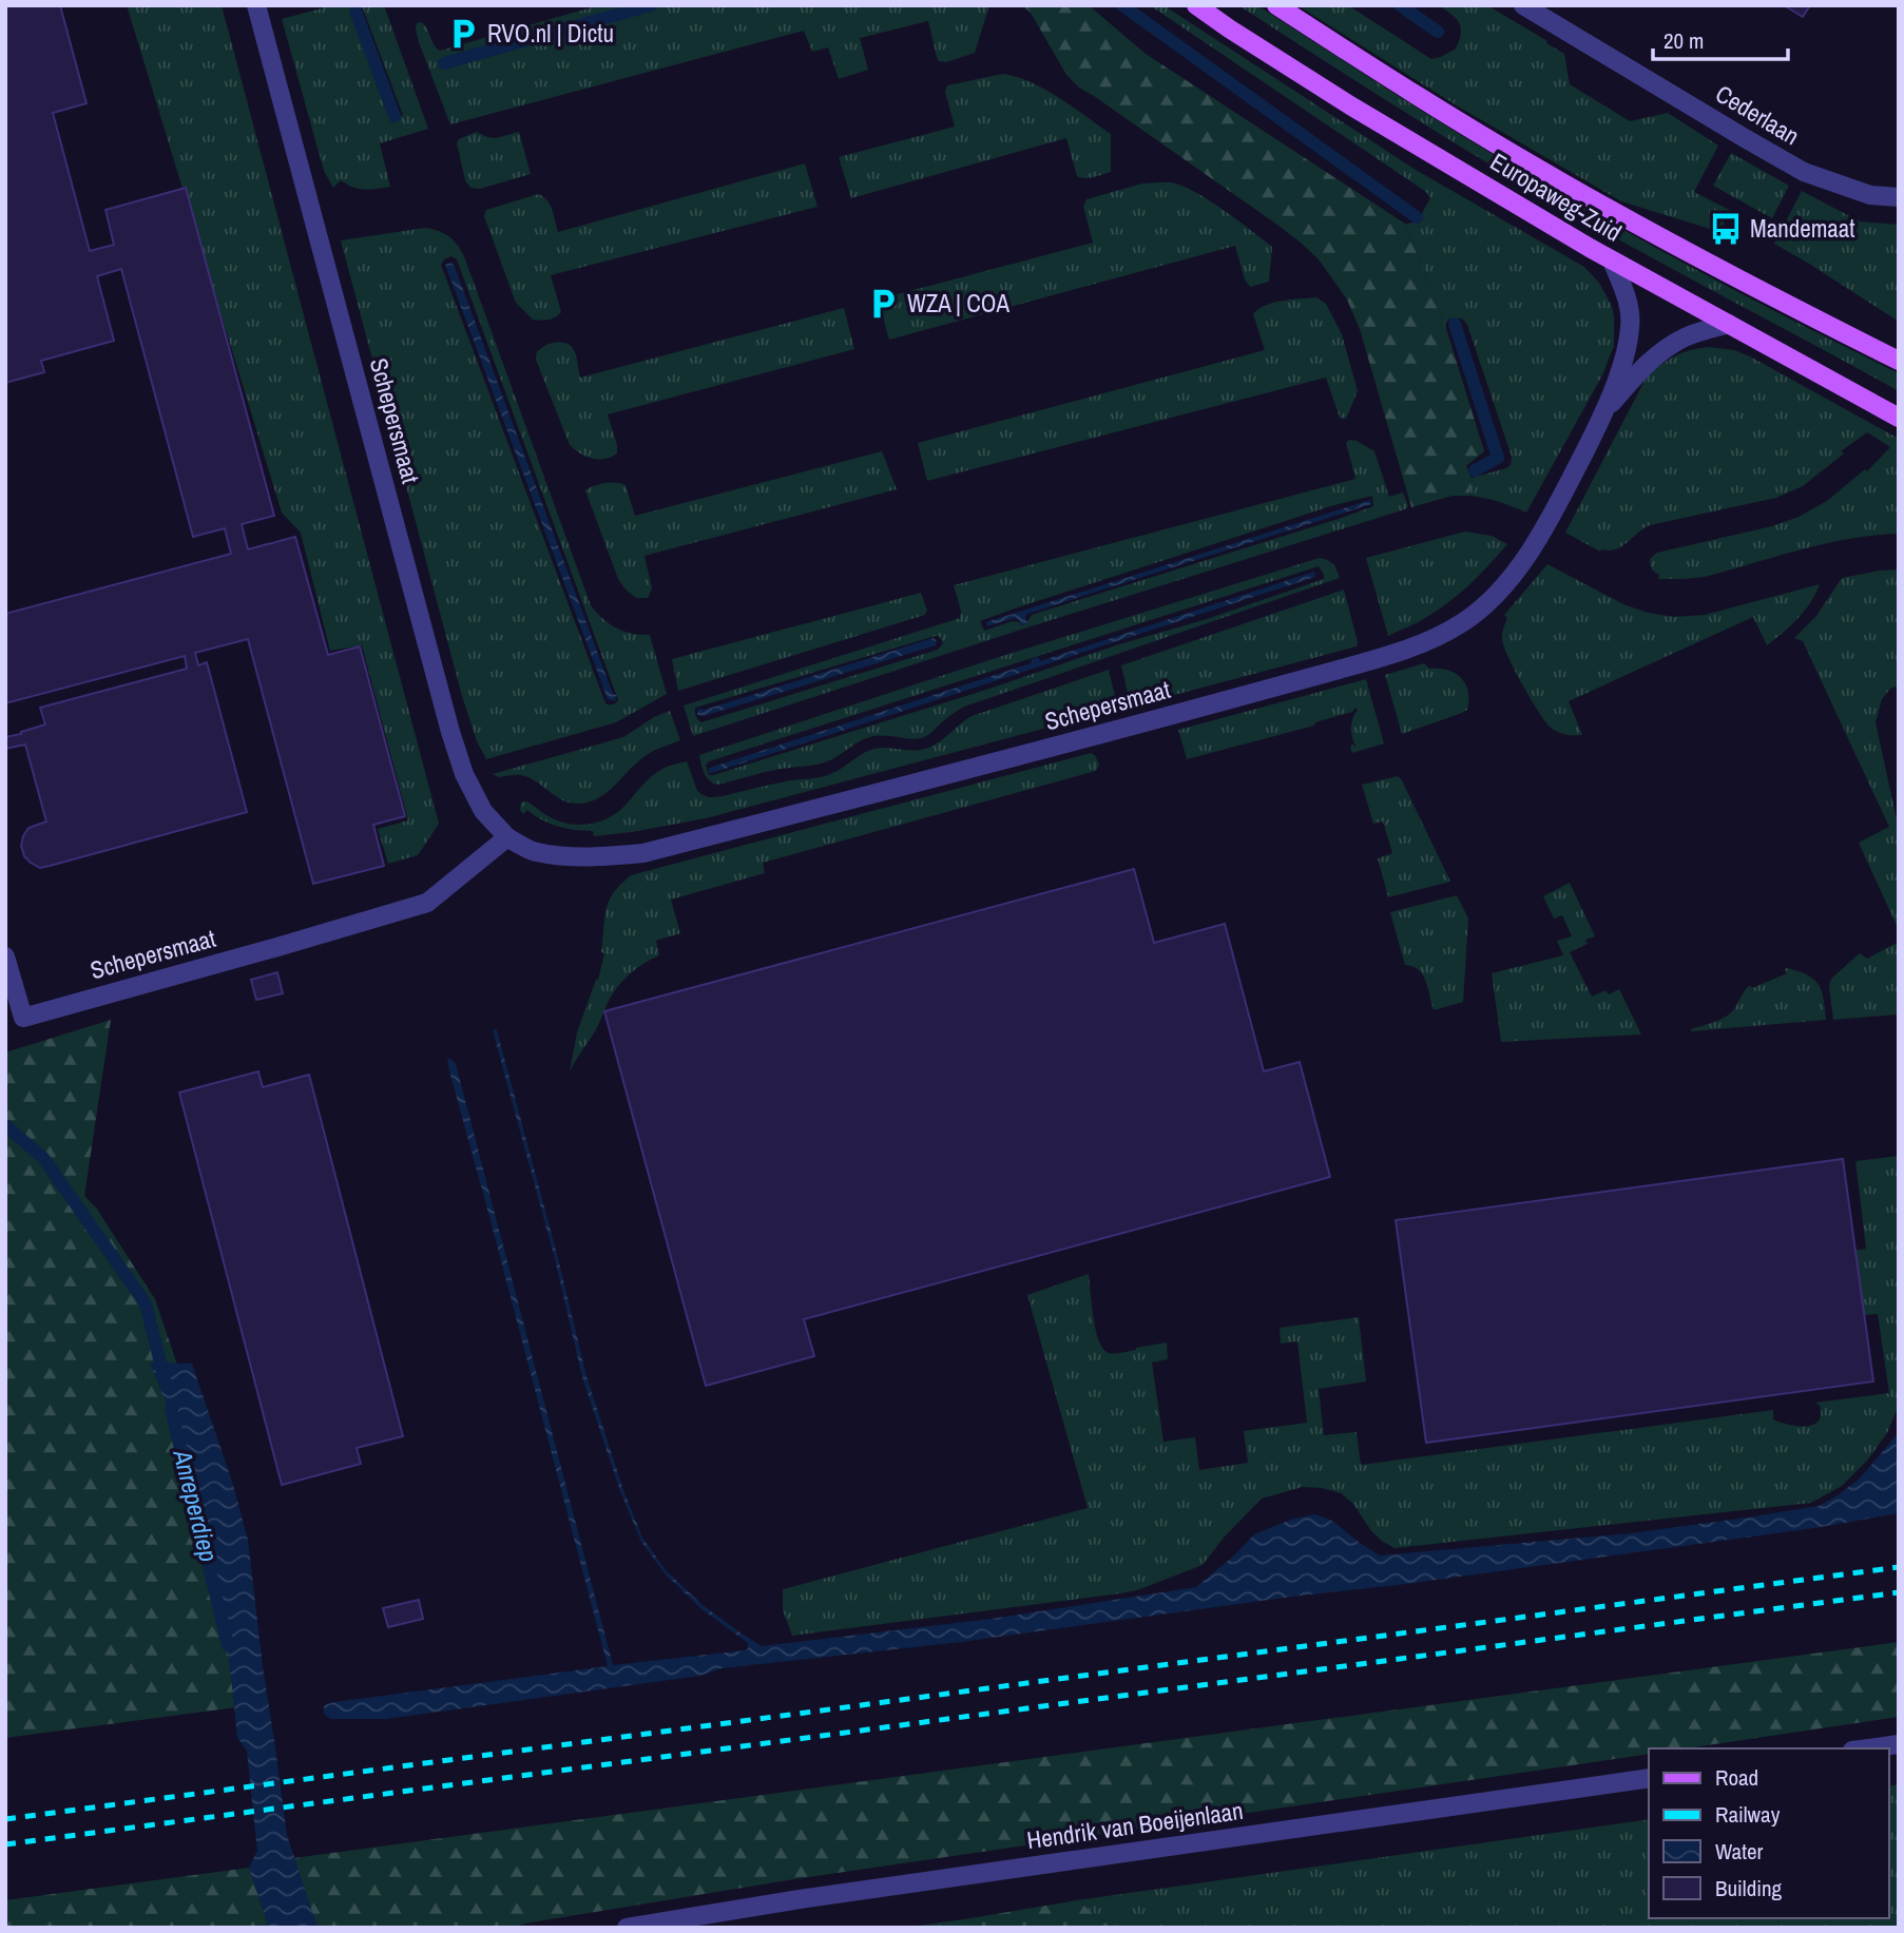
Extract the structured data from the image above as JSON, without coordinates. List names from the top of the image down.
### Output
{
  "streets": {
    "main road": ["Europaweg-Zuid"],
    "street": ["Cederlaan", "Schepersmaat", "Hendrik van Boeijenlaan"]
  },
  "crossings": [
    ["Europaweg-Zuid", "Schepersmaat"]
  ],
  "water": ["Anreperdiep"],
  "places": {
    "parking": ["RVO.nl | Dictu", "WZA | COA"],
    "bus stop": ["Mandemaat"]
  },
  "legend": [
    "Road",
    "Railway",
    "Water",
    "Building"
  ],
  "scale_bar": "20 m"
}
